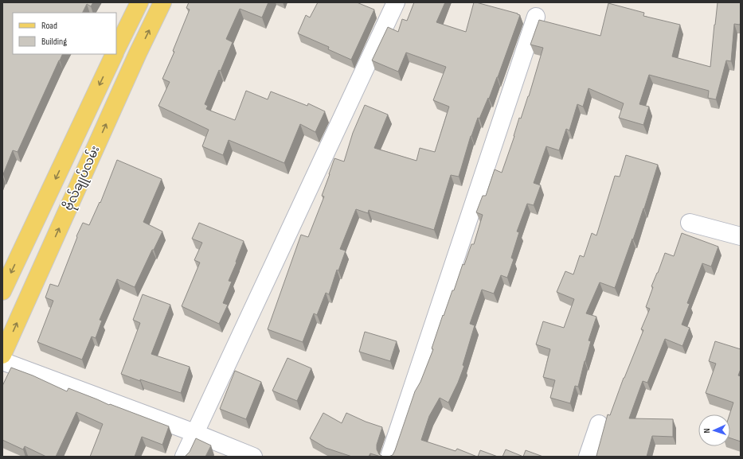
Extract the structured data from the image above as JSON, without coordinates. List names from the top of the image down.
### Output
{
  "streets": {
    "main road": ["ဗိုလ်ချုပ်လမ်း"]
  },
  "legend": ["Road", "Building"],
  "north": "left"
}
